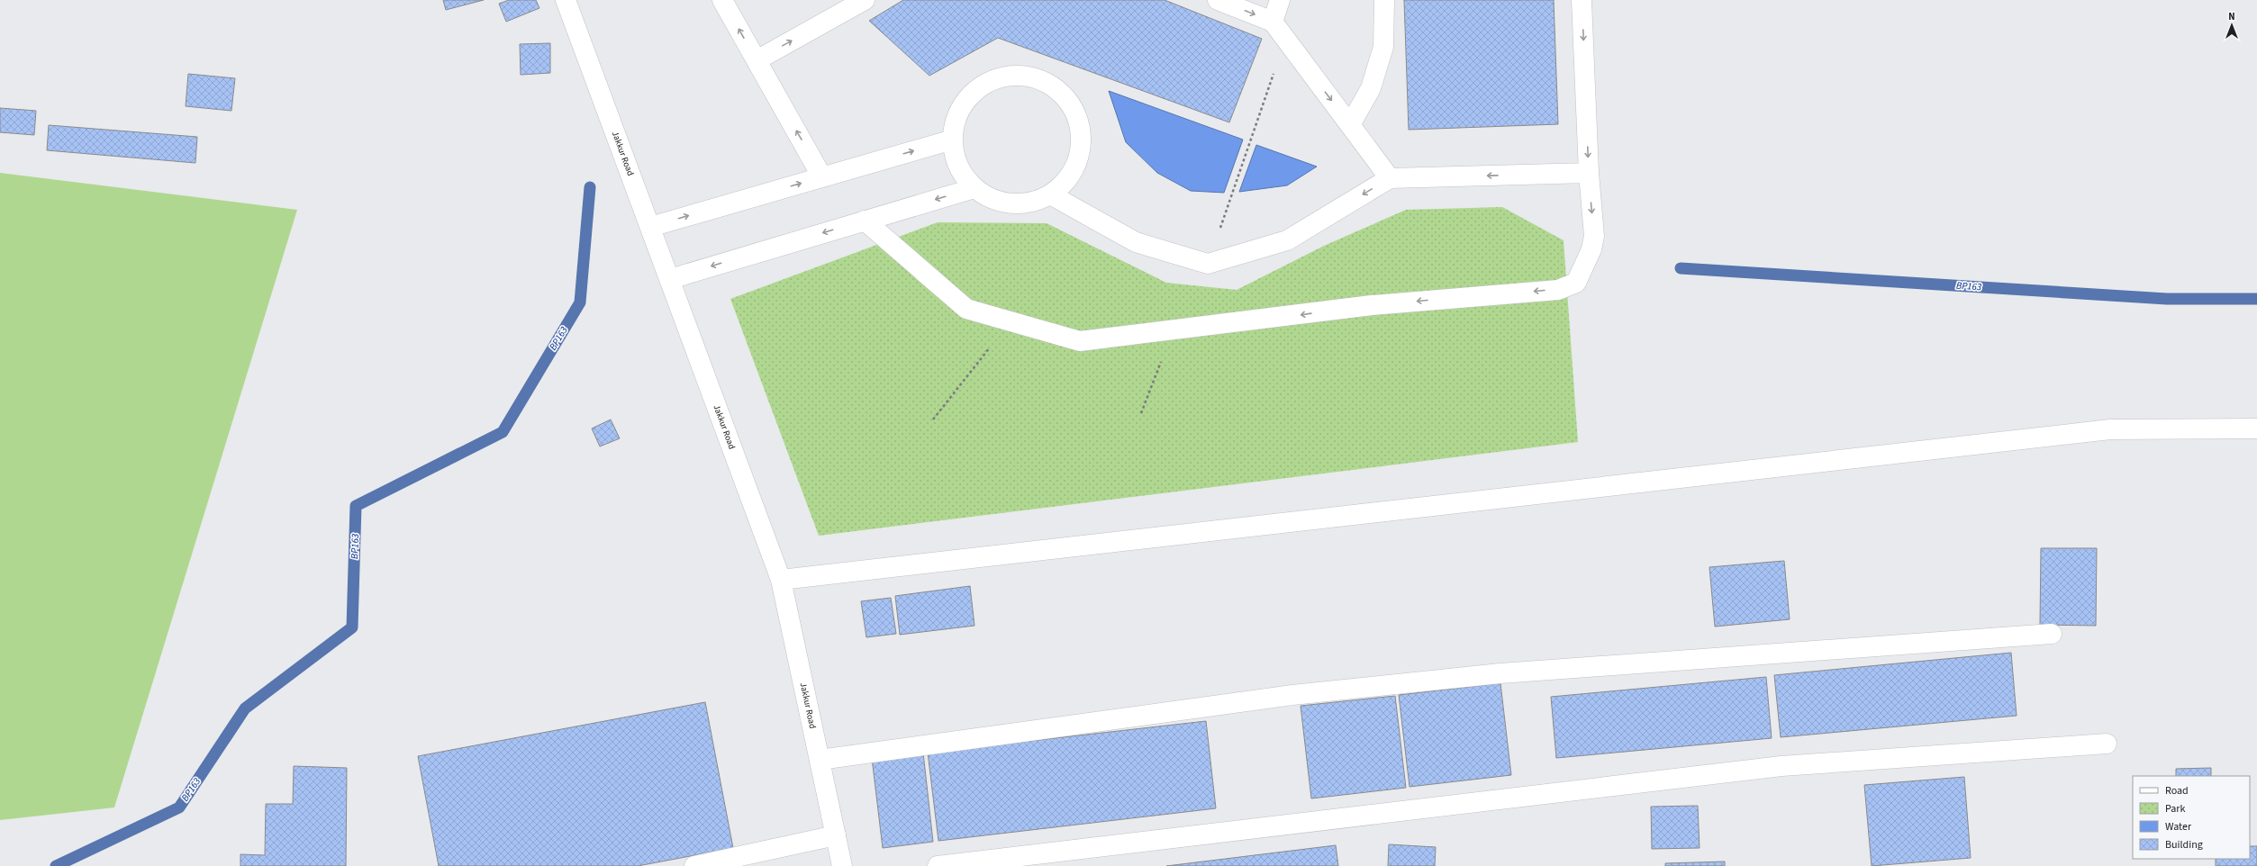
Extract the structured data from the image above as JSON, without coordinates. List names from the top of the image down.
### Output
{
  "streets": {
    "street": ["Jakkur Road"]
  },
  "water": ["BP163"],
  "legend": [
    "Road",
    "Park",
    "Water",
    "Building"
  ],
  "north": "top"
}
